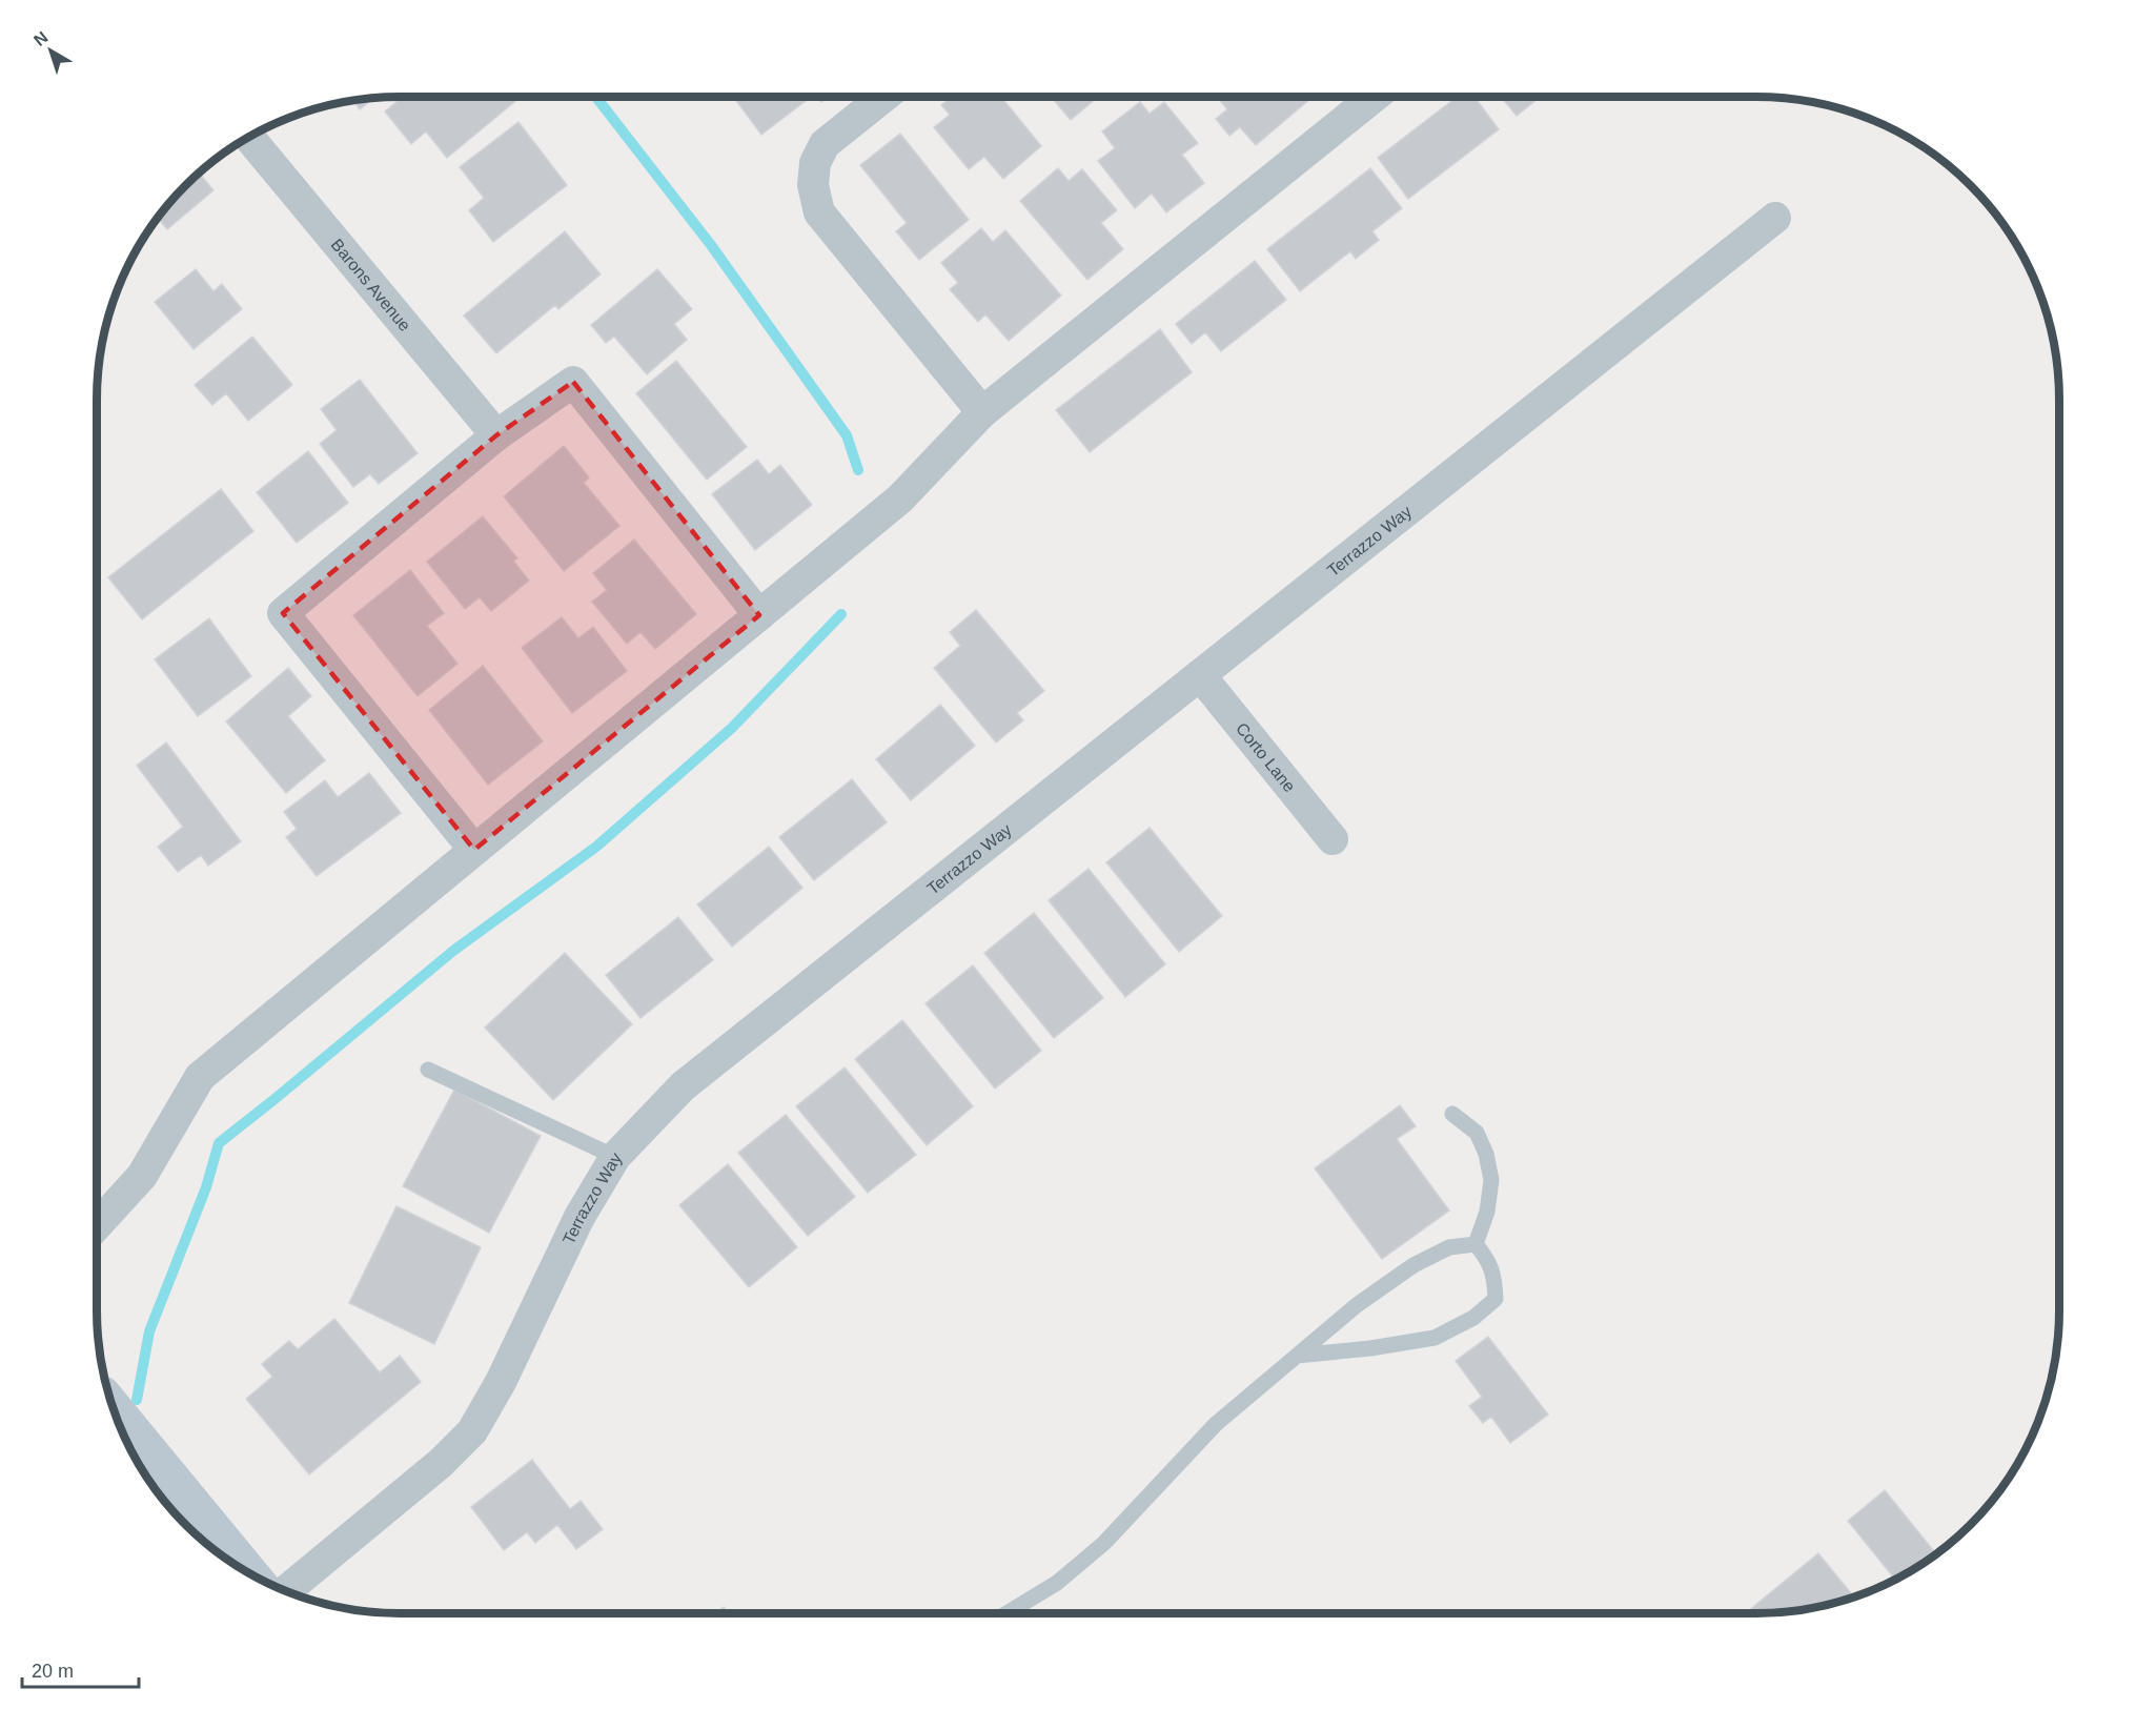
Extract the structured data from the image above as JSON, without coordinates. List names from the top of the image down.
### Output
{
  "streets": {
    "street": ["Barons Avenue", "Terrazzo Way", "Corto Lane"]
  },
  "crossings": [
    ["Terrazzo Way", "Corto Lane"]
  ],
  "scale_bar": "20 m",
  "north": "top left"
}
